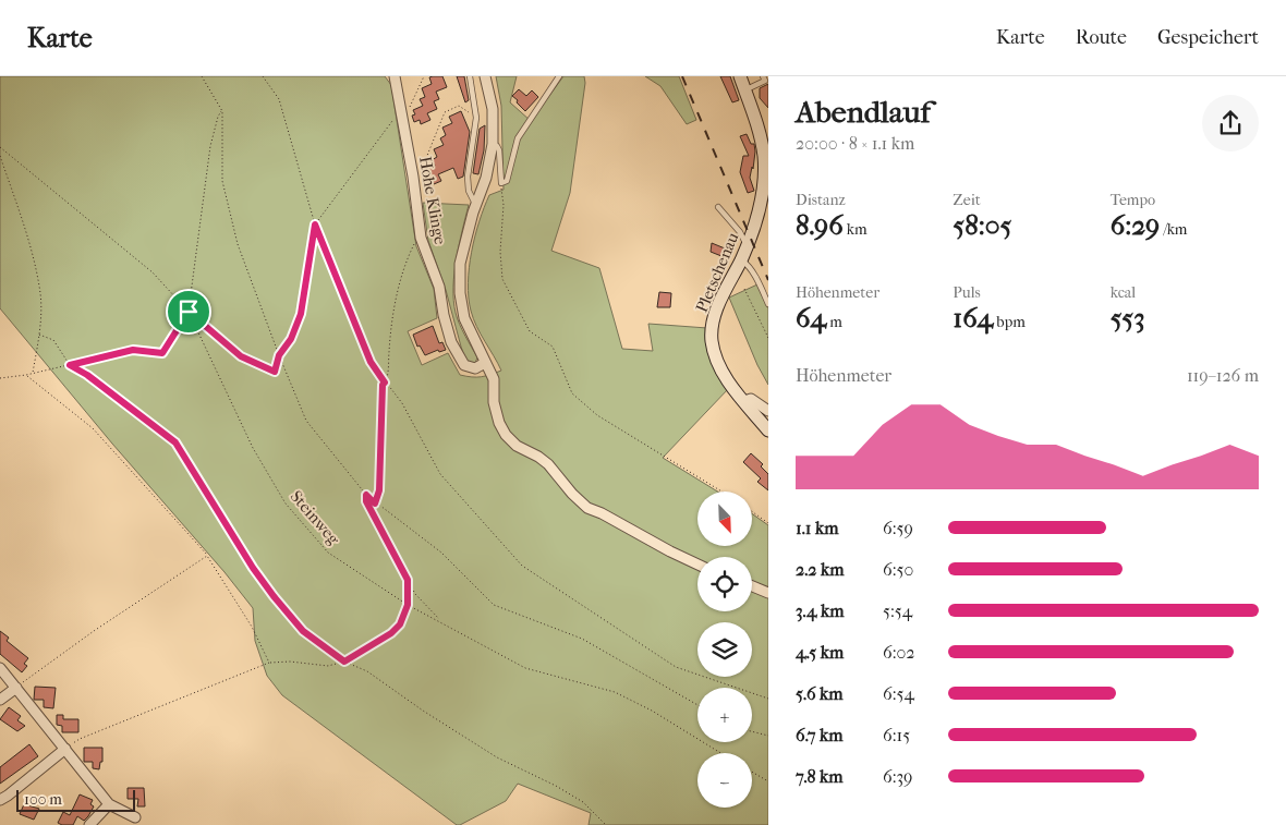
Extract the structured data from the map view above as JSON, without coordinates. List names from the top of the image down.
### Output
{
  "streets": {
    "main road": ["Pletschenau"],
    "street": ["Hohe Klinge"],
    "path": ["Steinweg"]
  },
  "scale_bar": "100 m",
  "north": "bottom right",
  "page": {
    "header": "Karte",
    "nav": ["Karte", "Route", "Gespeichert"],
    "heading": ["Abendlauf", "20:00 · 8 × 1.1 km"],
    "stats": [
      ["Distanz", "8.96 km"],
      ["Zeit", "58:05"],
      ["Tempo", "6:29 /km"],
      ["Höhenmeter", "64 m"],
      ["Puls", "164 bpm"],
      ["kcal", "553"]
    ],
    "chart": ["Höhenmeter", "119–126 m"],
    "map_buttons": ["+", "−"],
    "list": [
      {
        "name": "1.1 km",
        "note": "6:59"
      },
      {
        "name": "2.2 km",
        "note": "6:50"
      },
      {
        "name": "3.4 km",
        "note": "5:54"
      },
      {
        "name": "4.5 km",
        "note": "6:02"
      },
      {
        "name": "5.6 km",
        "note": "6:54"
      },
      {
        "name": "6.7 km",
        "note": "6:15"
      },
      {
        "name": "7.8 km",
        "note": "6:39"
      }
    ],
    "scale": "100 m"
  }
}
